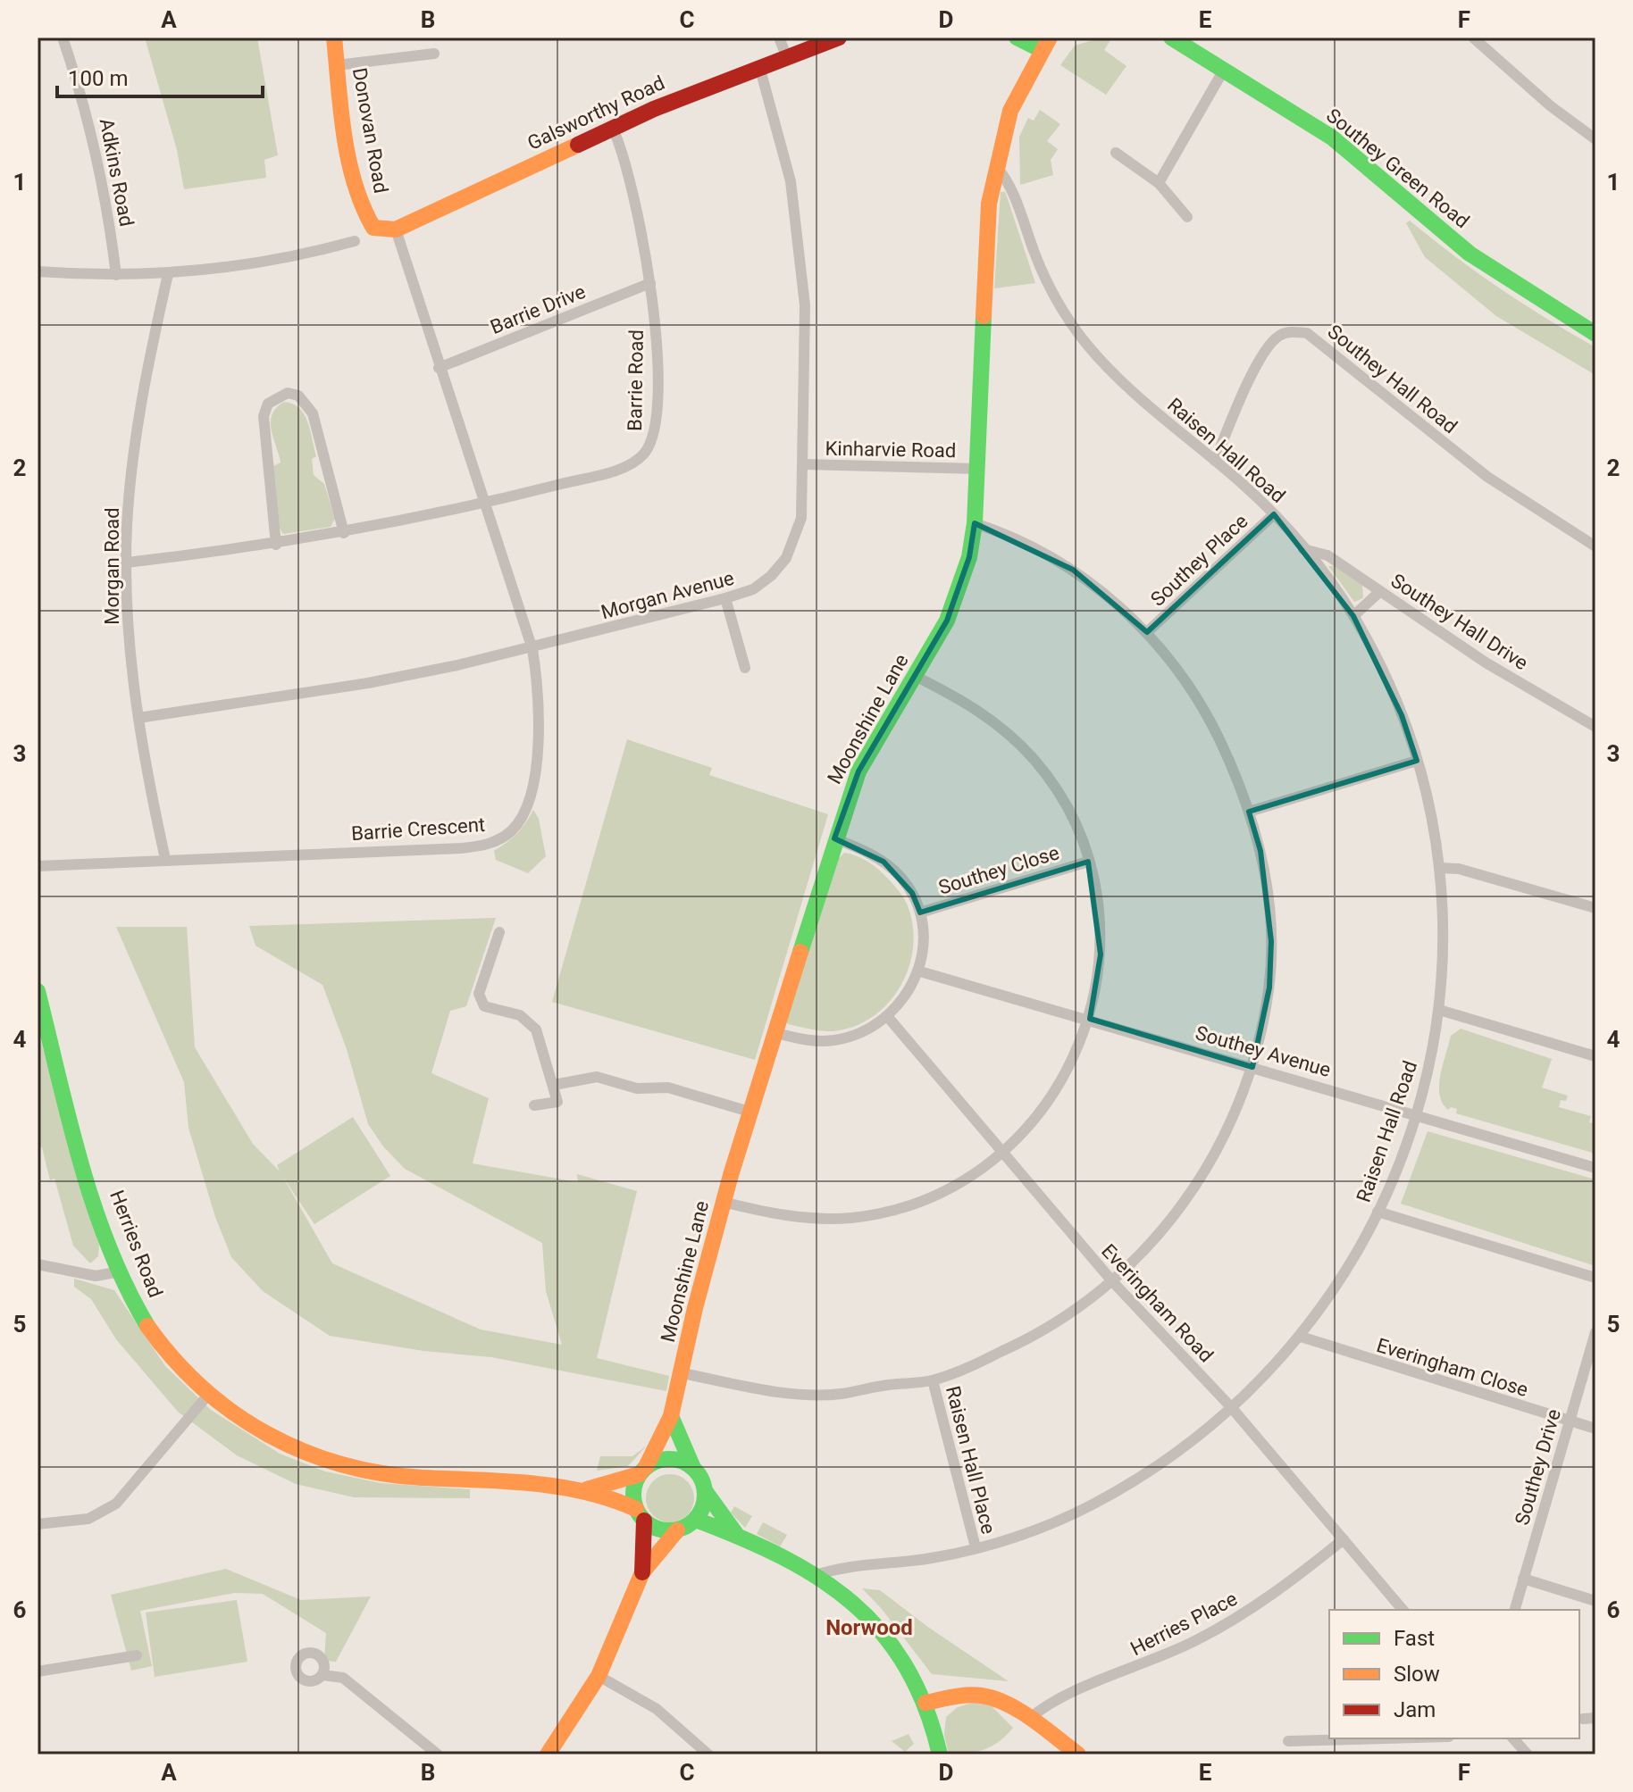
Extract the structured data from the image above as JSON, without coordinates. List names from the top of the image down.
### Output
{
  "streets": {
    "street": [
      "Galsworthy Road",
      "Donovan Road",
      "Southey Green Road",
      "Adkins Road",
      "Barrie Drive",
      "Southey Hall Road",
      "Barrie Road",
      "Kinharvie Road",
      "Raisen Hall Road",
      "Southey Place",
      "Morgan Road",
      "Morgan Avenue",
      "Southey Hall Drive",
      "Moonshine Lane",
      "Barrie Crescent",
      "Southey Close",
      "Southey Avenue",
      "Herries Road",
      "Everingham Road",
      "Everingham Close",
      "Raisen Hall Place",
      "Southey Drive",
      "Herries Place"
    ]
  },
  "crossings": [
    ["Galsworthy Road", "Donovan Road"],
    ["Galsworthy Road", "Barrie Road"],
    ["Galsworthy Road", "Morgan Avenue"],
    ["Galsworthy Road", "Barrie Crescent"],
    ["Barrie Drive", "Barrie Road"],
    ["Barrie Drive", "Barrie Crescent"],
    ["Southey Hall Road", "Raisen Hall Road"],
    ["Barrie Road", "Morgan Road"],
    ["Barrie Road", "Barrie Crescent"],
    ["Kinharvie Road", "Morgan Avenue"],
    ["Kinharvie Road", "Moonshine Lane"],
    ["Raisen Hall Road", "Southey Place"],
    ["Raisen Hall Road", "Southey Hall Drive"],
    ["Raisen Hall Road", "Moonshine Lane"],
    ["Raisen Hall Road", "Southey Avenue"],
    ["Raisen Hall Road", "Everingham Road"],
    ["Raisen Hall Road", "Everingham Close"],
    ["Raisen Hall Road", "Raisen Hall Place"],
    ["Morgan Road", "Morgan Avenue"],
    ["Morgan Road", "Barrie Crescent"],
    ["Morgan Avenue", "Barrie Crescent"],
    ["Everingham Road", "Herries Place"],
    ["Everingham Close", "Southey Drive"]
  ],
  "districts": ["Norwood"],
  "legend": ["Fast", "Slow", "Jam"],
  "scale_bar": "100 m",
  "grid": {
    "columns": [
      "A",
      "B",
      "C",
      "D",
      "E",
      "F"
    ],
    "rows": [
      "1",
      "2",
      "3",
      "4",
      "5",
      "6"
    ]
  }
}
